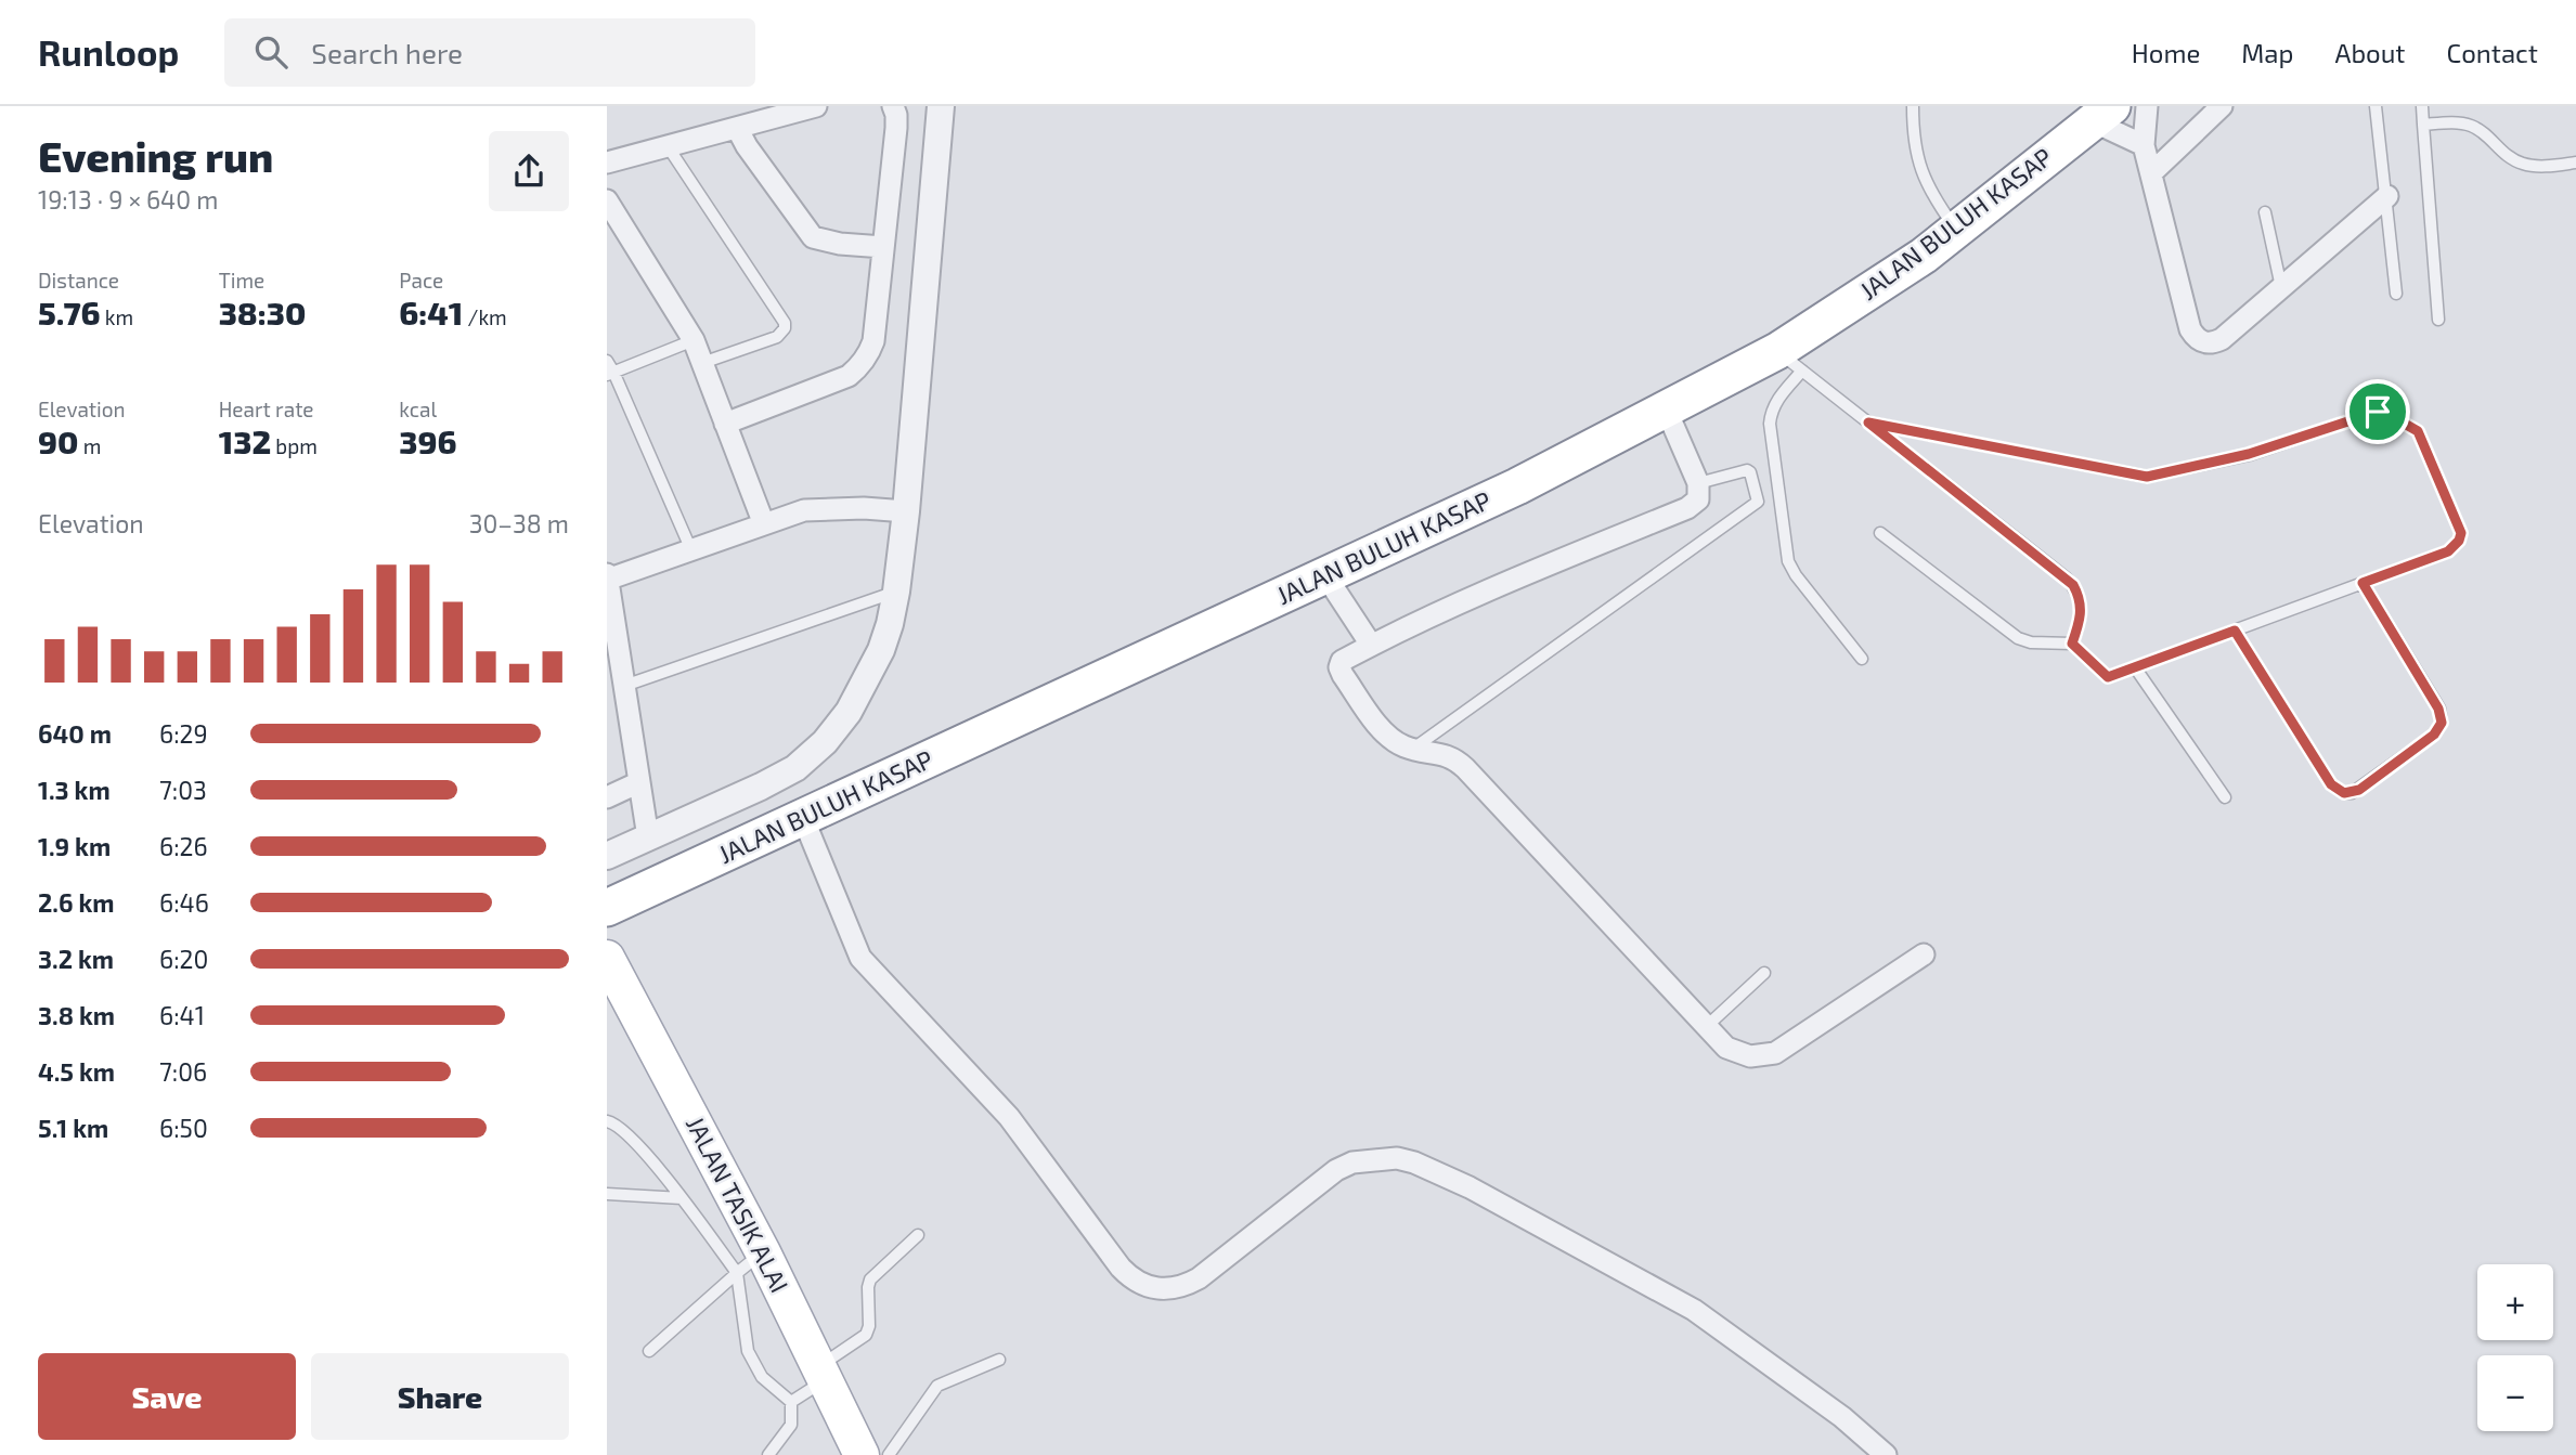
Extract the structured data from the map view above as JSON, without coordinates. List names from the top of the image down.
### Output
{
  "streets": {
    "highway": ["JALAN BULUH KASAP"],
    "main road": ["JALAN TASIK ALAI"]
  },
  "page": {
    "header": "Runloop",
    "search": "Search here",
    "nav": [
      "Home",
      "Map",
      "About",
      "Contact"
    ],
    "heading": ["Evening run", "19:13 · 9 × 640 m"],
    "stats": [
      ["Distance", "5.76 km"],
      ["Time", "38:30"],
      ["Pace", "6:41 /km"],
      ["Elevation", "90 m"],
      ["Heart rate", "132 bpm"],
      ["kcal", "396"]
    ],
    "chart": ["Elevation", "30–38 m"],
    "list": [
      {
        "name": "640 m",
        "note": "6:29"
      },
      {
        "name": "1.3 km",
        "note": "7:03"
      },
      {
        "name": "1.9 km",
        "note": "6:26"
      },
      {
        "name": "2.6 km",
        "note": "6:46"
      },
      {
        "name": "3.2 km",
        "note": "6:20"
      },
      {
        "name": "3.8 km",
        "note": "6:41"
      },
      {
        "name": "4.5 km",
        "note": "7:06"
      },
      {
        "name": "5.1 km",
        "note": "6:50"
      }
    ],
    "map_buttons": ["+", "−"],
    "buttons": ["Save", "Share"]
  }
}
